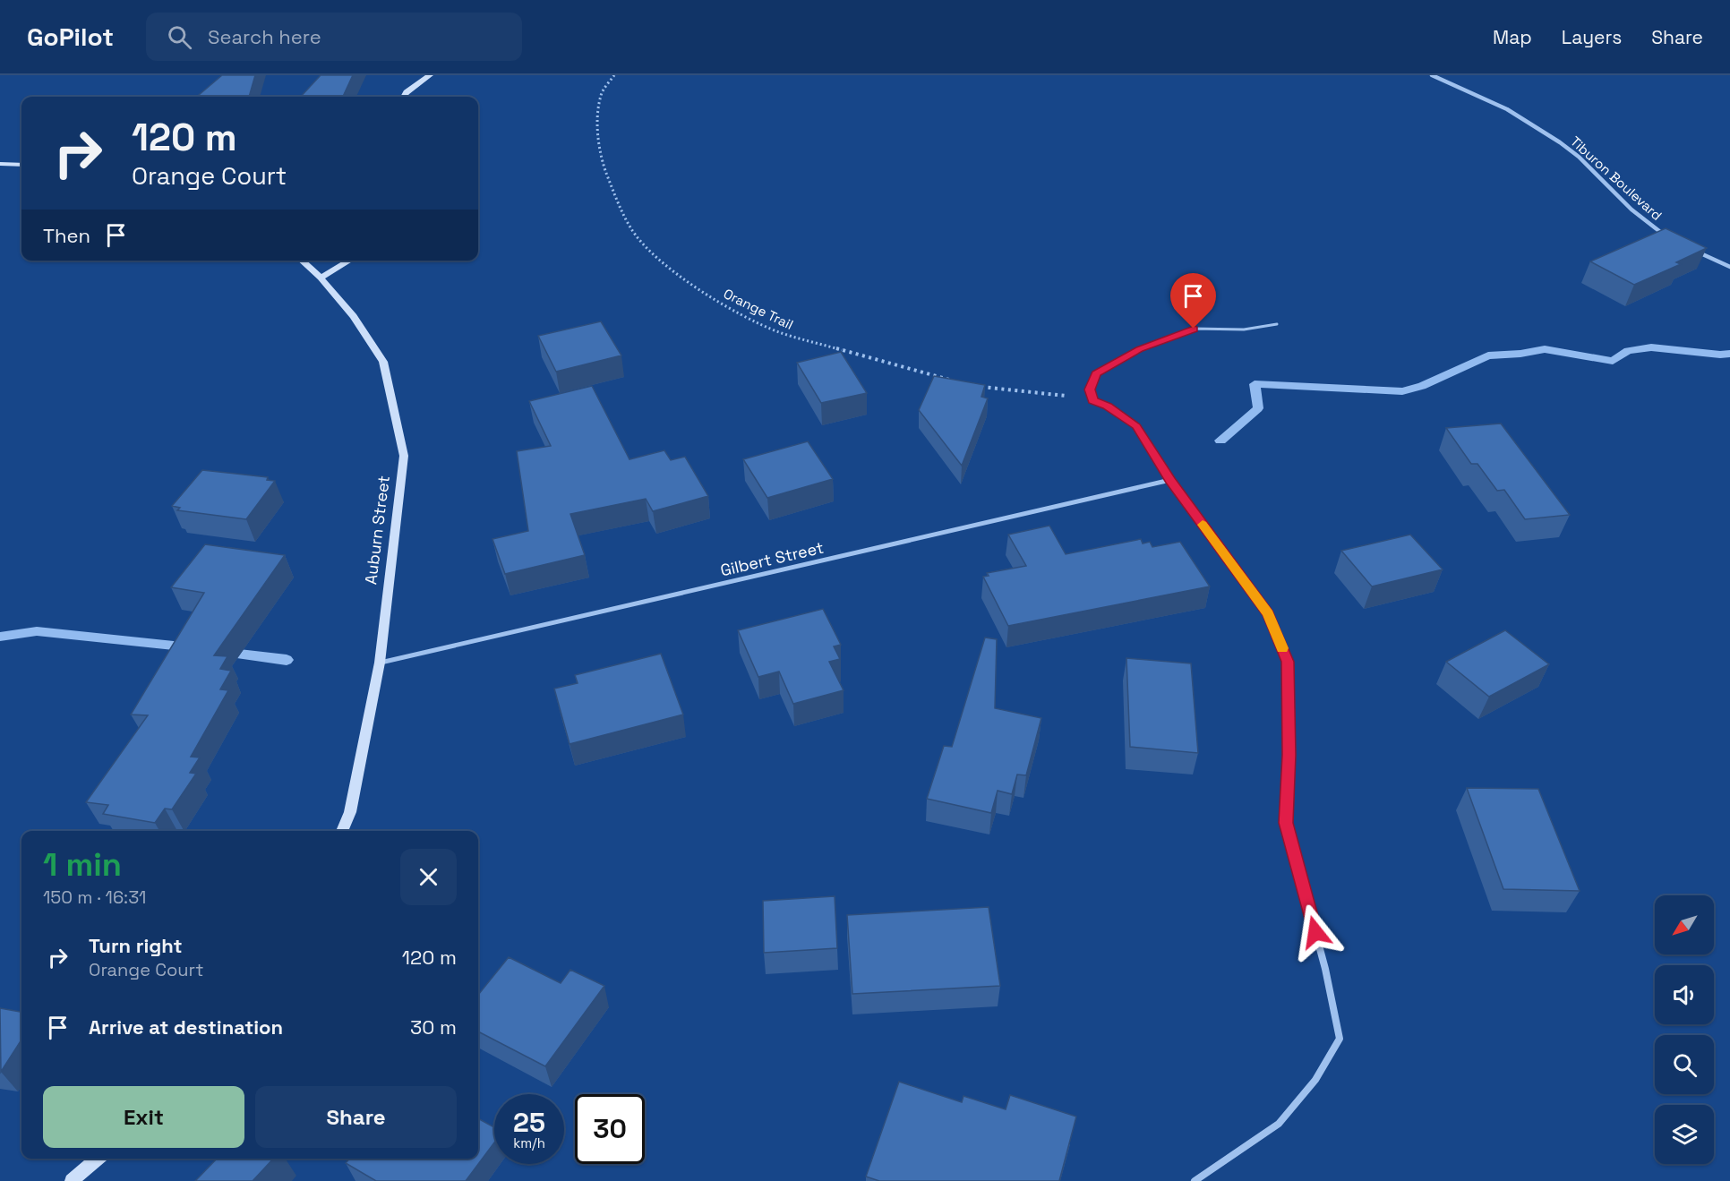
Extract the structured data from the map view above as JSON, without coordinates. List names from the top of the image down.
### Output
{
  "streets": {
    "street": ["Tiburon Boulevard", "Auburn Street", "Gilbert Street"],
    "path": ["Orange Trail"]
  },
  "crossings": [
    ["Auburn Street", "Gilbert Street"]
  ],
  "north": "bottom left",
  "page": {
    "header": "GoPilot",
    "search": "Search here",
    "nav": ["Map", "Layers", "Share"],
    "turn": ["120 m", "Orange Court"],
    "then": "Then",
    "heading": ["1 min", "150 m · 16:31"],
    "list": [
      {
        "name": "Turn right",
        "note": "Orange Court",
        "value": "120 m"
      },
      {
        "name": "Arrive at destination",
        "value": "30 m"
      }
    ],
    "buttons": ["Exit", "Share"],
    "speed": "25 km/h",
    "limit": "30"
  }
}
